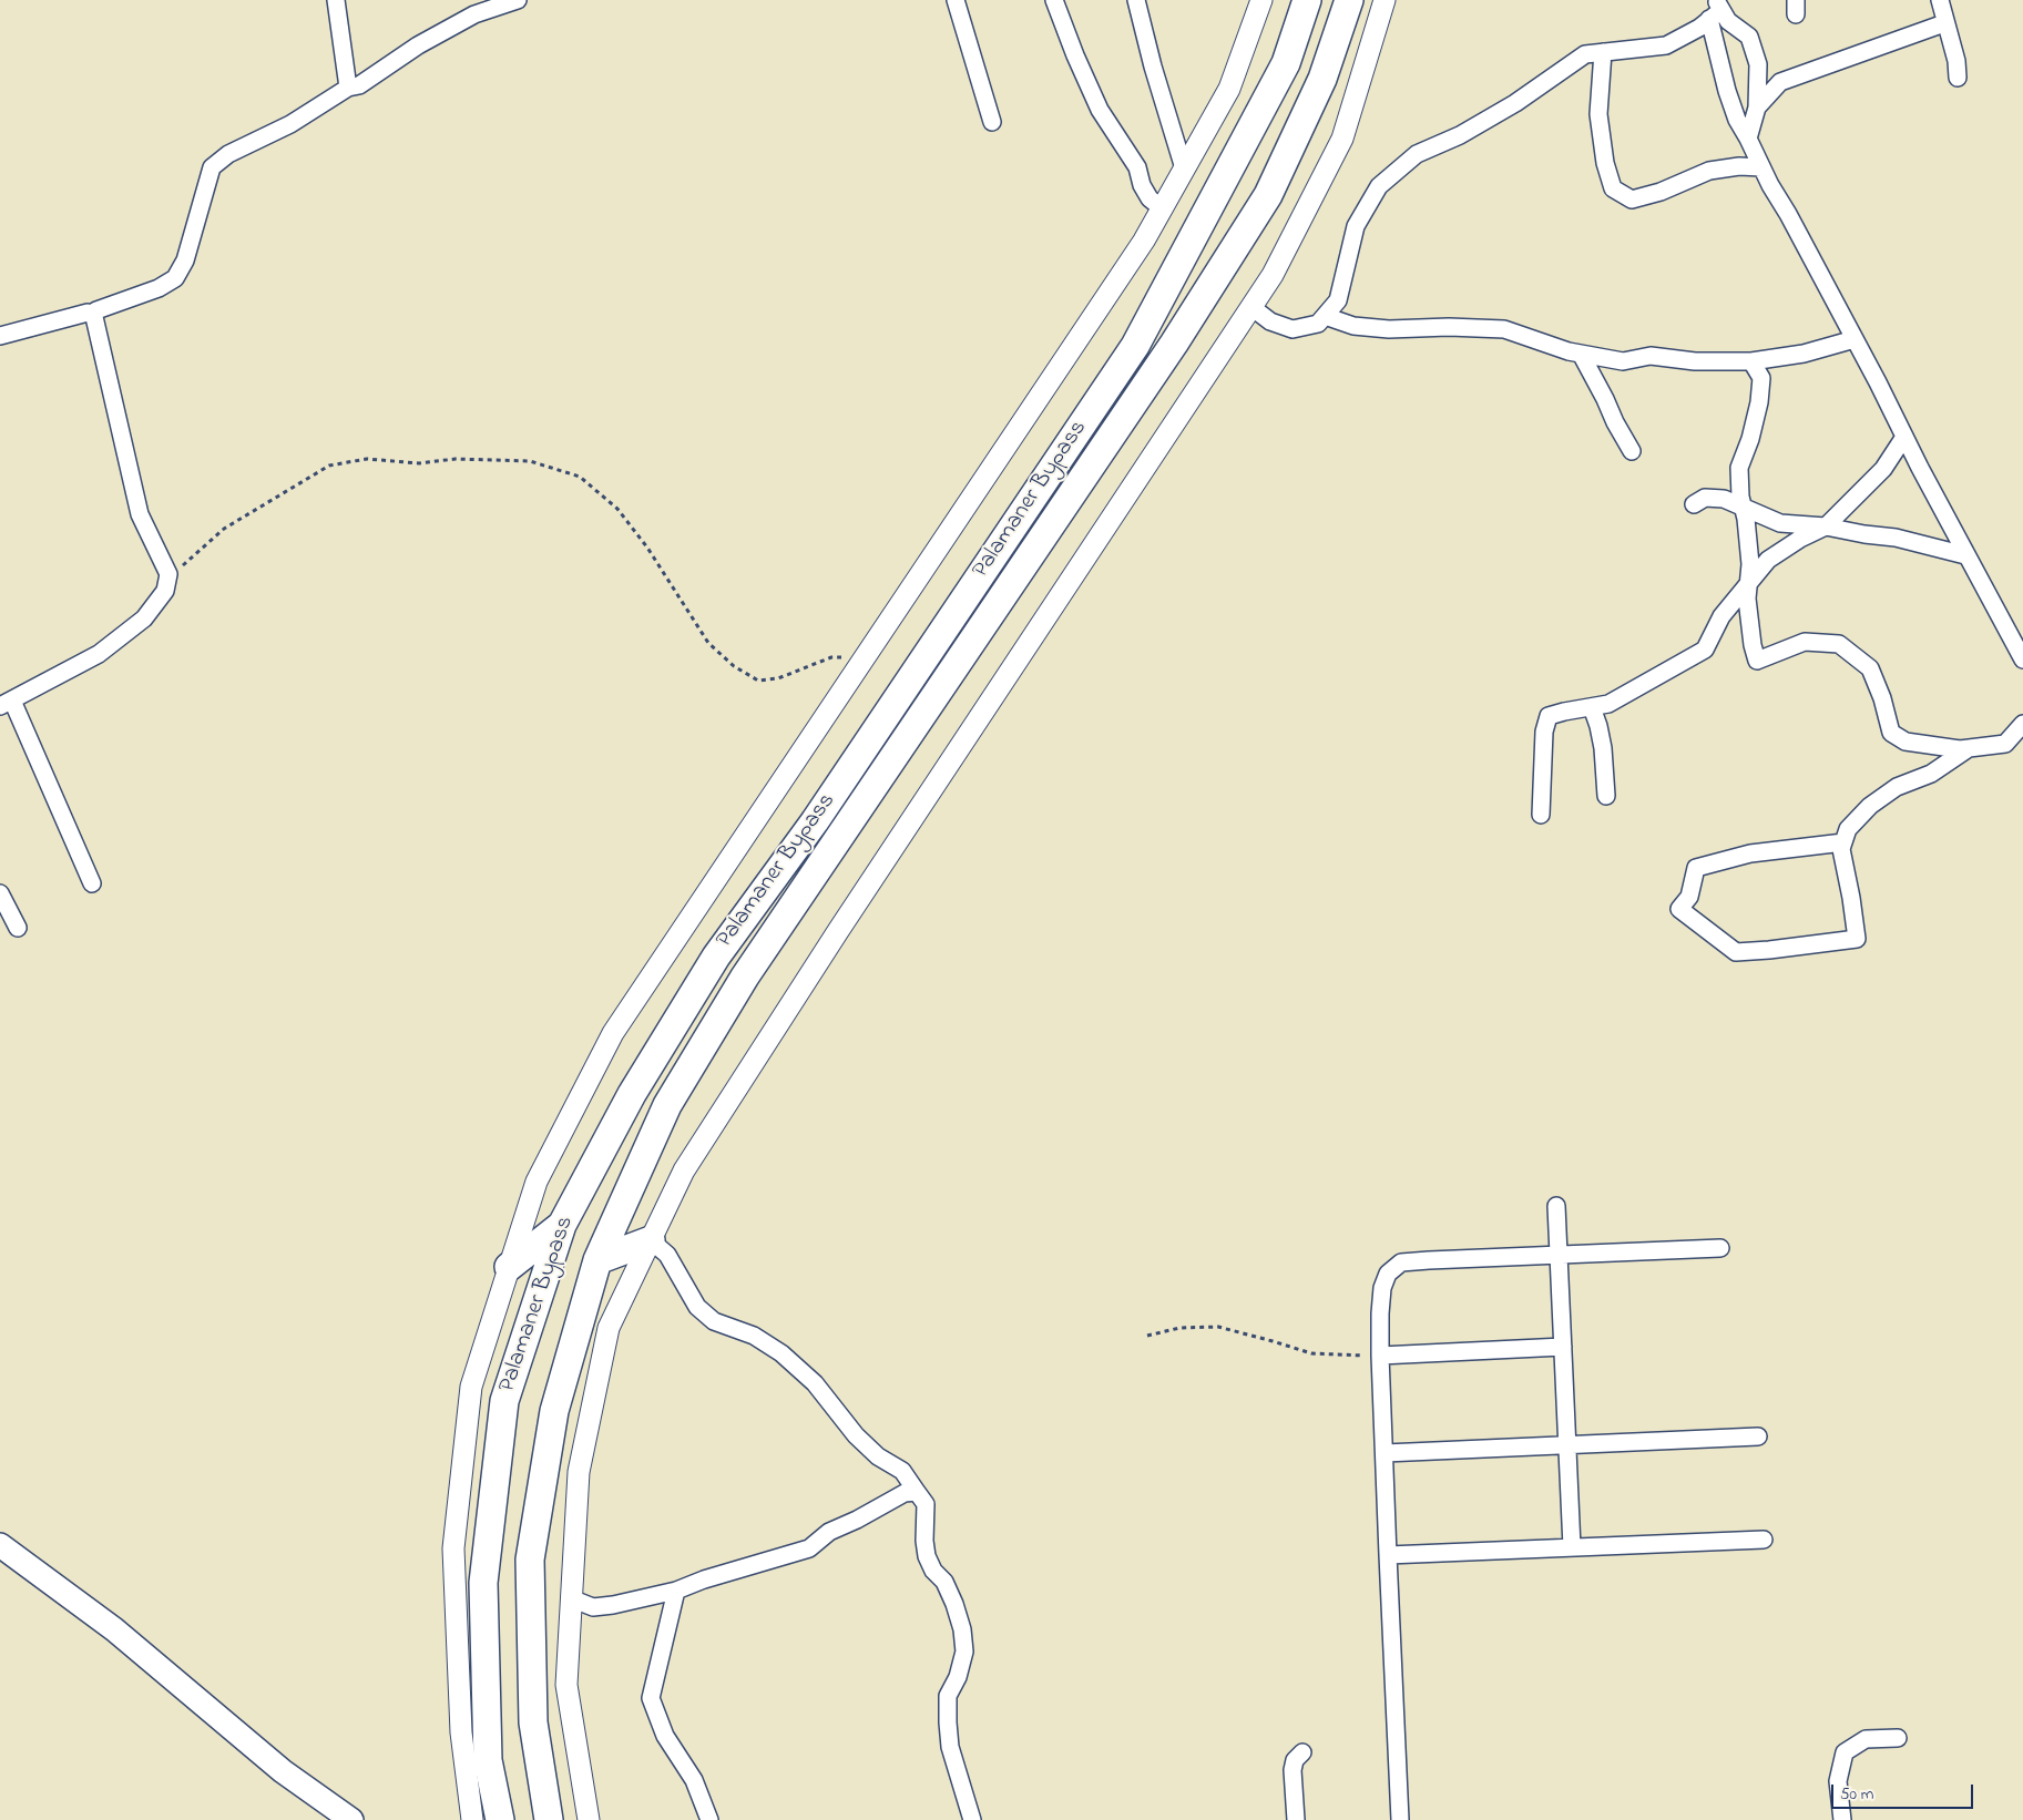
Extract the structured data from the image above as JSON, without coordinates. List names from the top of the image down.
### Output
{
  "streets": {
    "highway": ["Palamaner Bypass"]
  },
  "scale_bar": "50 m"
}
